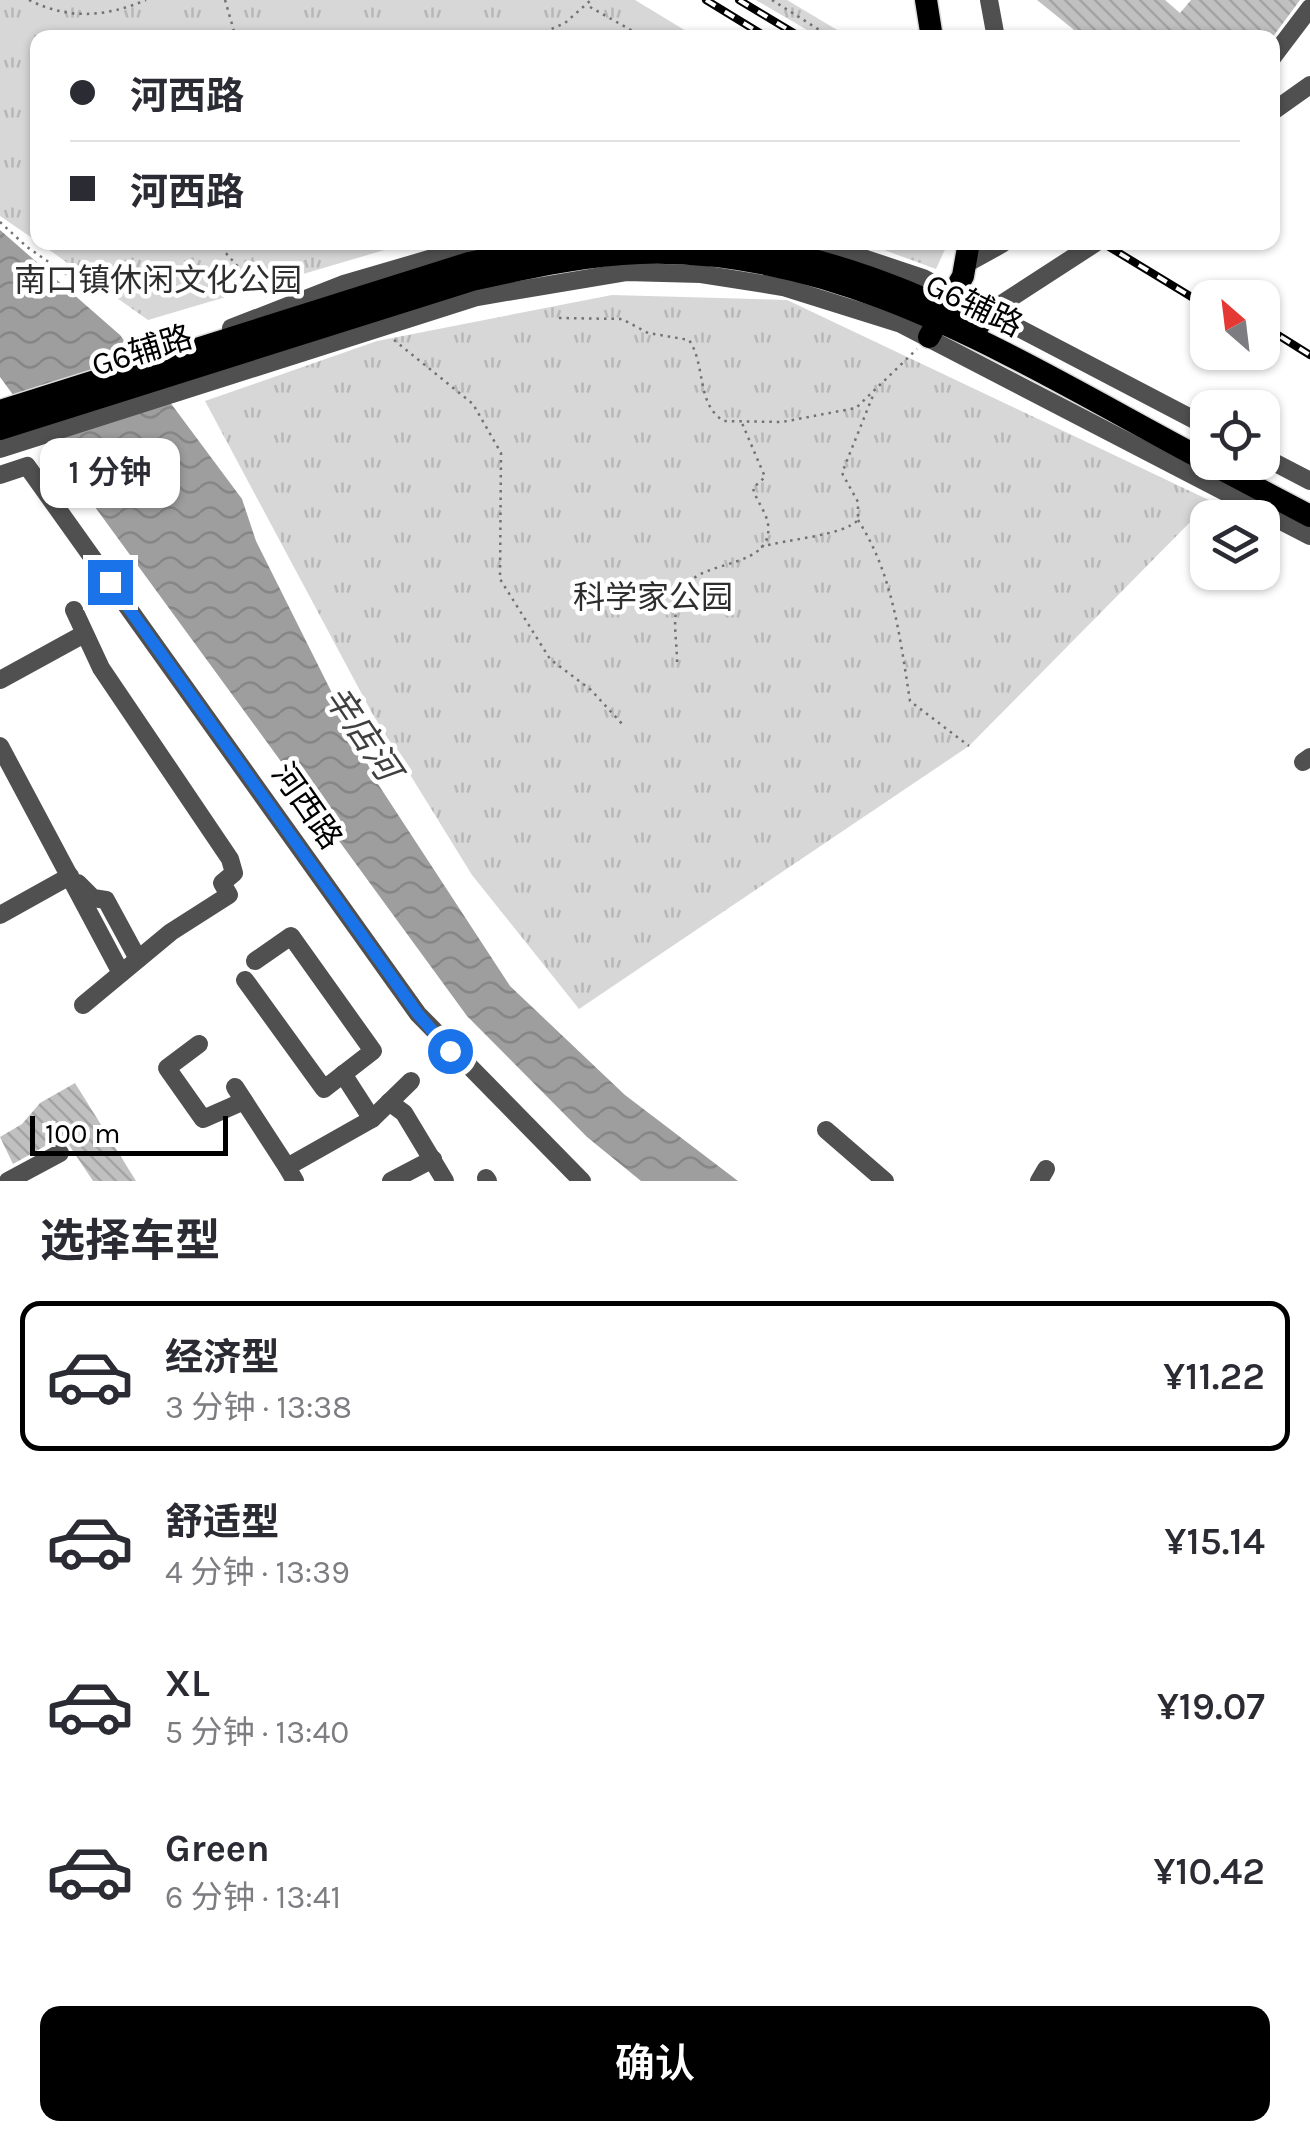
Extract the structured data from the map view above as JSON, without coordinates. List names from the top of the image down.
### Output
{
  "streets": {
    "main road": ["G6辅路"],
    "street": ["河西路"]
  },
  "water": ["辛店河"],
  "parks": ["南口镇休闲文化公园", "科学家公园"],
  "scale_bar": "100 m",
  "north": "top left",
  "page": {
    "banner": ["河西路", "河西路"],
    "bubble": "1 分钟",
    "scale": "100 m",
    "heading": "选择车型",
    "list": [
      {
        "name": "经济型",
        "note": "3 分钟 · 13:38",
        "value": "¥11.22"
      },
      {
        "name": "舒适型",
        "note": "4 分钟 · 13:39",
        "value": "¥15.14"
      },
      {
        "name": "XL",
        "note": "5 分钟 · 13:40",
        "value": "¥19.07"
      },
      {
        "name": "Green",
        "note": "6 分钟 · 13:41",
        "value": "¥10.42"
      }
    ],
    "buttons": "确认"
  }
}
